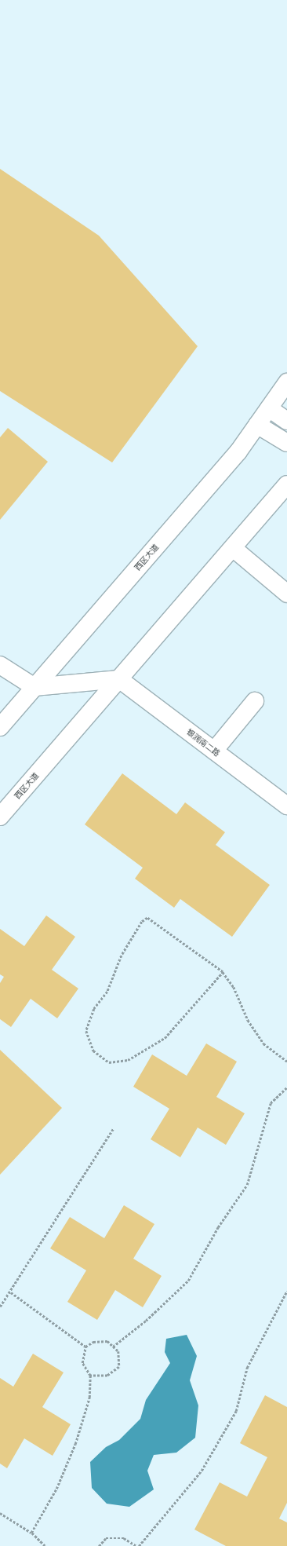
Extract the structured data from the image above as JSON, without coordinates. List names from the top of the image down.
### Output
{
  "streets": {
    "main road": ["西区大道", "银润南二路"]
  },
  "crossings": [
    ["西区大道", "银润南二路"]
  ]
}
